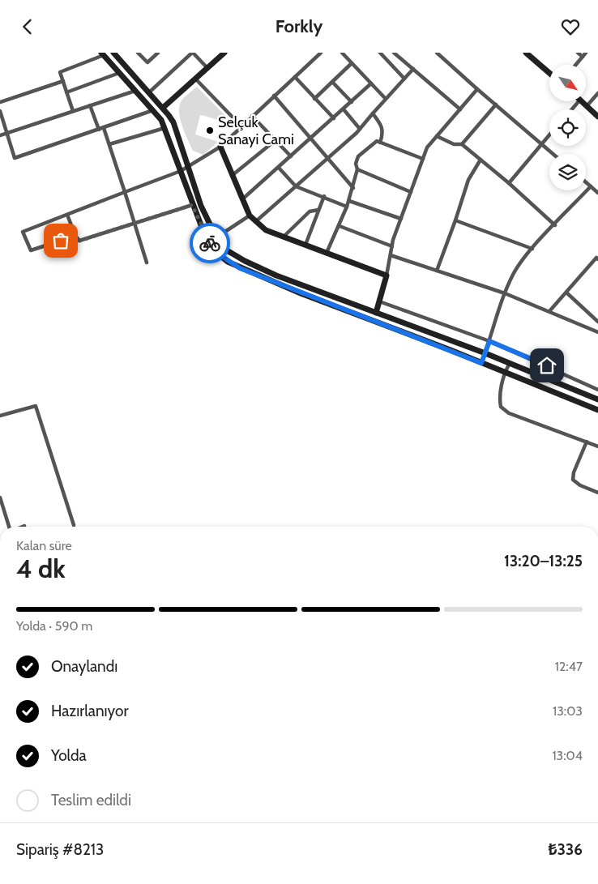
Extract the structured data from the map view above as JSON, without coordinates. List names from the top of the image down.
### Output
{
  "places": ["Selçuk Sanayi Cami"],
  "north": "bottom right",
  "page": {
    "header": "Forkly",
    "heading": ["4 dk", "Kalan süre", "13:20–13:25"],
    "panel": ["Sipariş #8213", "₺336"],
    "bar": "Yolda · 590 m",
    "list": [
      ["Onaylandı", "12:47"],
      ["Hazırlanıyor", "13:03"],
      ["Yolda", "13:04"],
      "Teslim edildi"
    ]
  }
}
